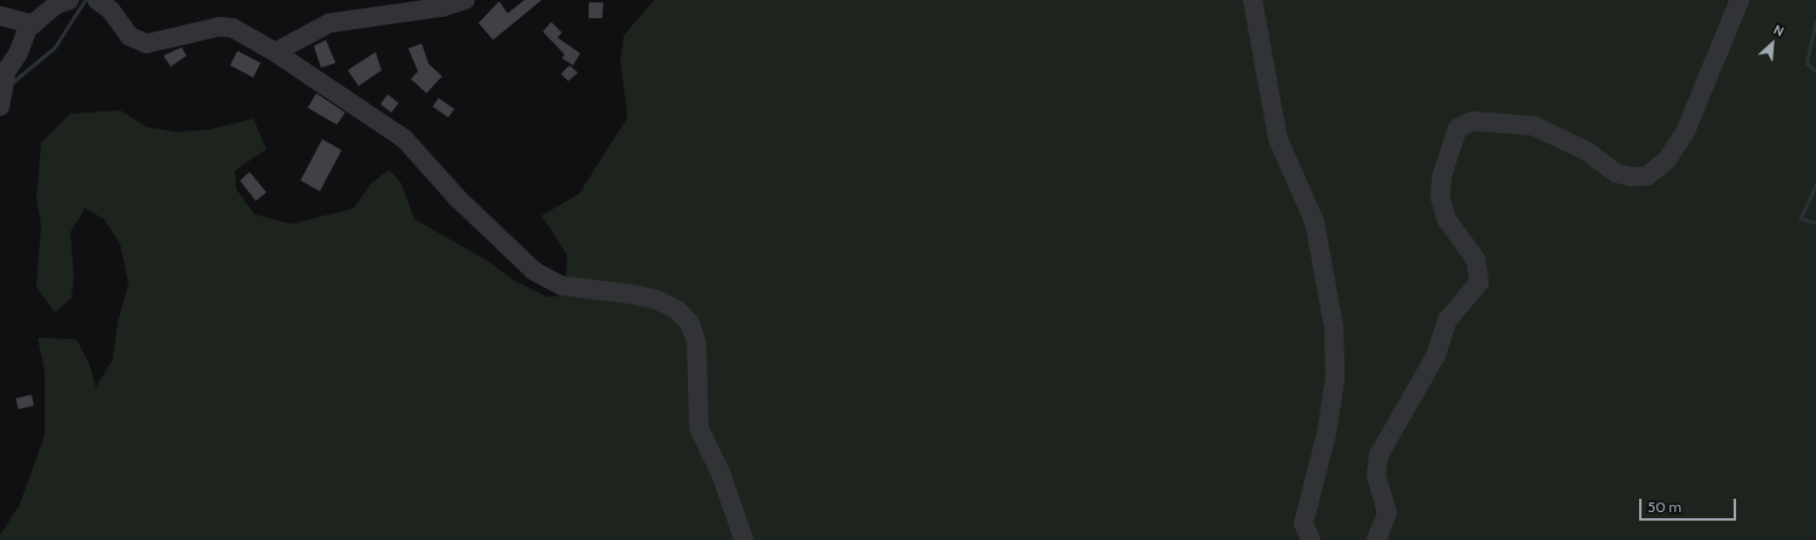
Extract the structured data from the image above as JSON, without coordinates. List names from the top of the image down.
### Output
{
  "scale_bar": "50 m",
  "north": "top right"
}
